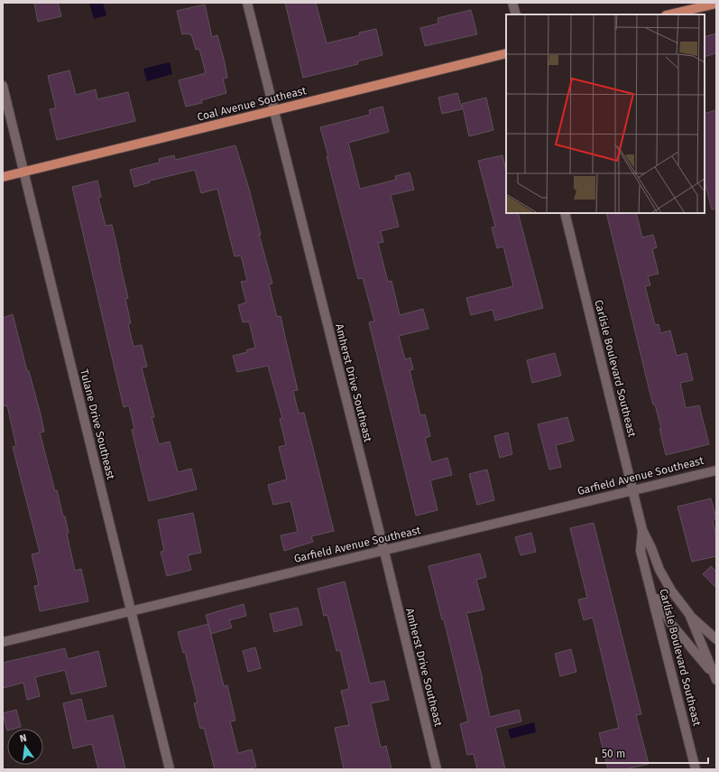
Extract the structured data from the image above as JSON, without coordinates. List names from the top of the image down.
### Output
{
  "streets": {
    "main road": ["Coal Avenue Southeast"],
    "street": [
      "Carlisle Boulevard Southeast",
      "Amherst Drive Southeast",
      "Tulane Drive Southeast",
      "Garfield Avenue Southeast"
    ]
  },
  "crossings": [
    ["Coal Avenue Southeast", "Amherst Drive Southeast"],
    ["Coal Avenue Southeast", "Tulane Drive Southeast"],
    ["Carlisle Boulevard Southeast", "Garfield Avenue Southeast"],
    ["Amherst Drive Southeast", "Garfield Avenue Southeast"],
    ["Tulane Drive Southeast", "Garfield Avenue Southeast"]
  ],
  "scale_bar": "50 m",
  "north": "top"
}
